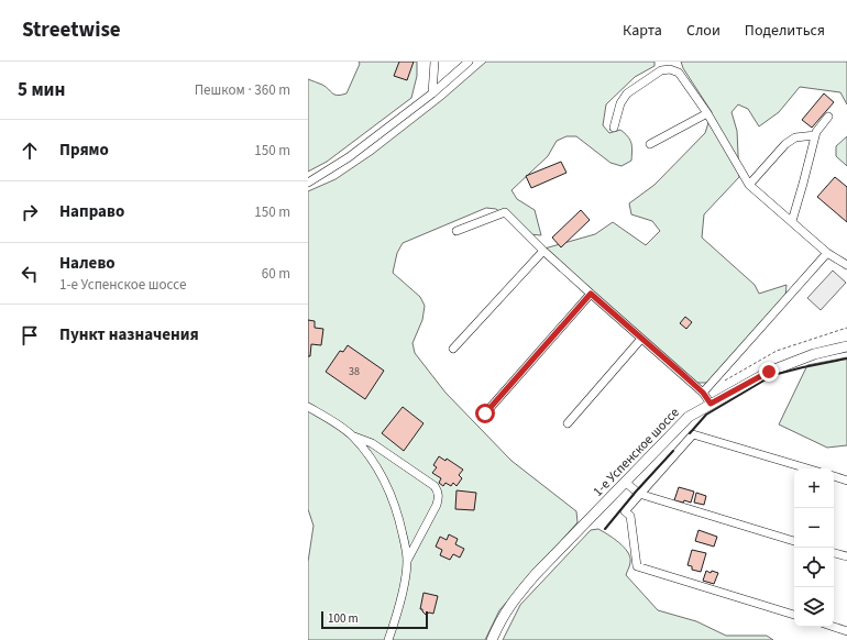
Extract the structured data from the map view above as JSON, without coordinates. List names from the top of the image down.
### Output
{
  "streets": {
    "main road": ["1-е Успенское шоссе"]
  },
  "house_numbers": ["38"],
  "scale_bar": "100 m",
  "page": {
    "header": "Streetwise",
    "nav": ["Карта", "Слои", "Поделиться"],
    "heading": ["5 мин", "Пешком · 360 m"],
    "list": [
      ["Прямо", "150 m"],
      ["Направо", "150 m"],
      ["Налево", "1-е Успенское шоссе", "60 m"],
      "Пункт назначения"
    ],
    "map_buttons": ["+", "−"],
    "scale": "100 m"
  }
}
